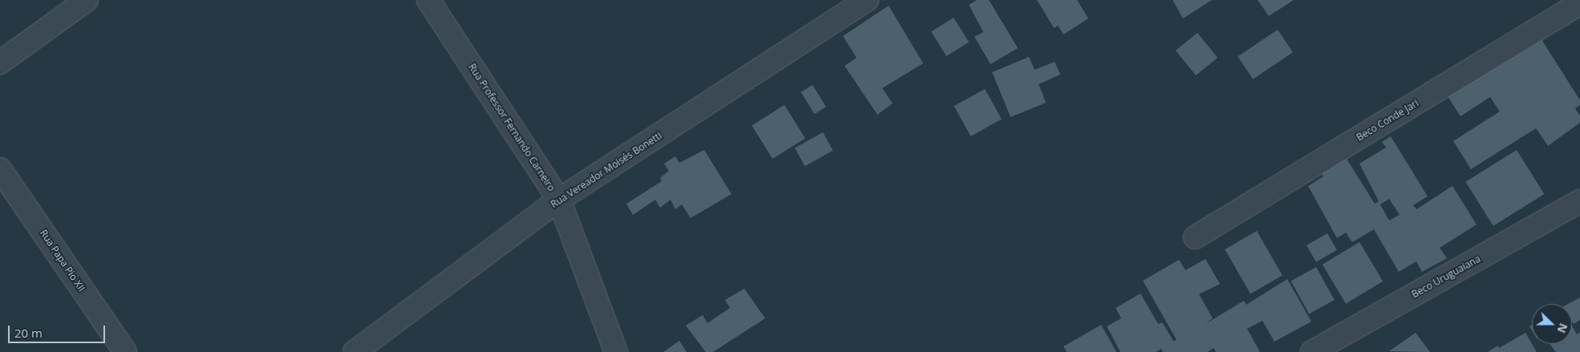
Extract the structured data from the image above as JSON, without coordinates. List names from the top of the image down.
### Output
{
  "streets": {
    "street": [
      "Beco Conde Jari",
      "Rua Professor Fernando Carneiro",
      "Rua Vereador Moisés Bonetti",
      "Rua Papa Pio XII",
      "Beco Uruguaiana"
    ]
  },
  "crossings": [
    ["Rua Professor Fernando Carneiro", "Rua Vereador Moisés Bonetti"]
  ],
  "scale_bar": "20 m",
  "north": "right"
}
